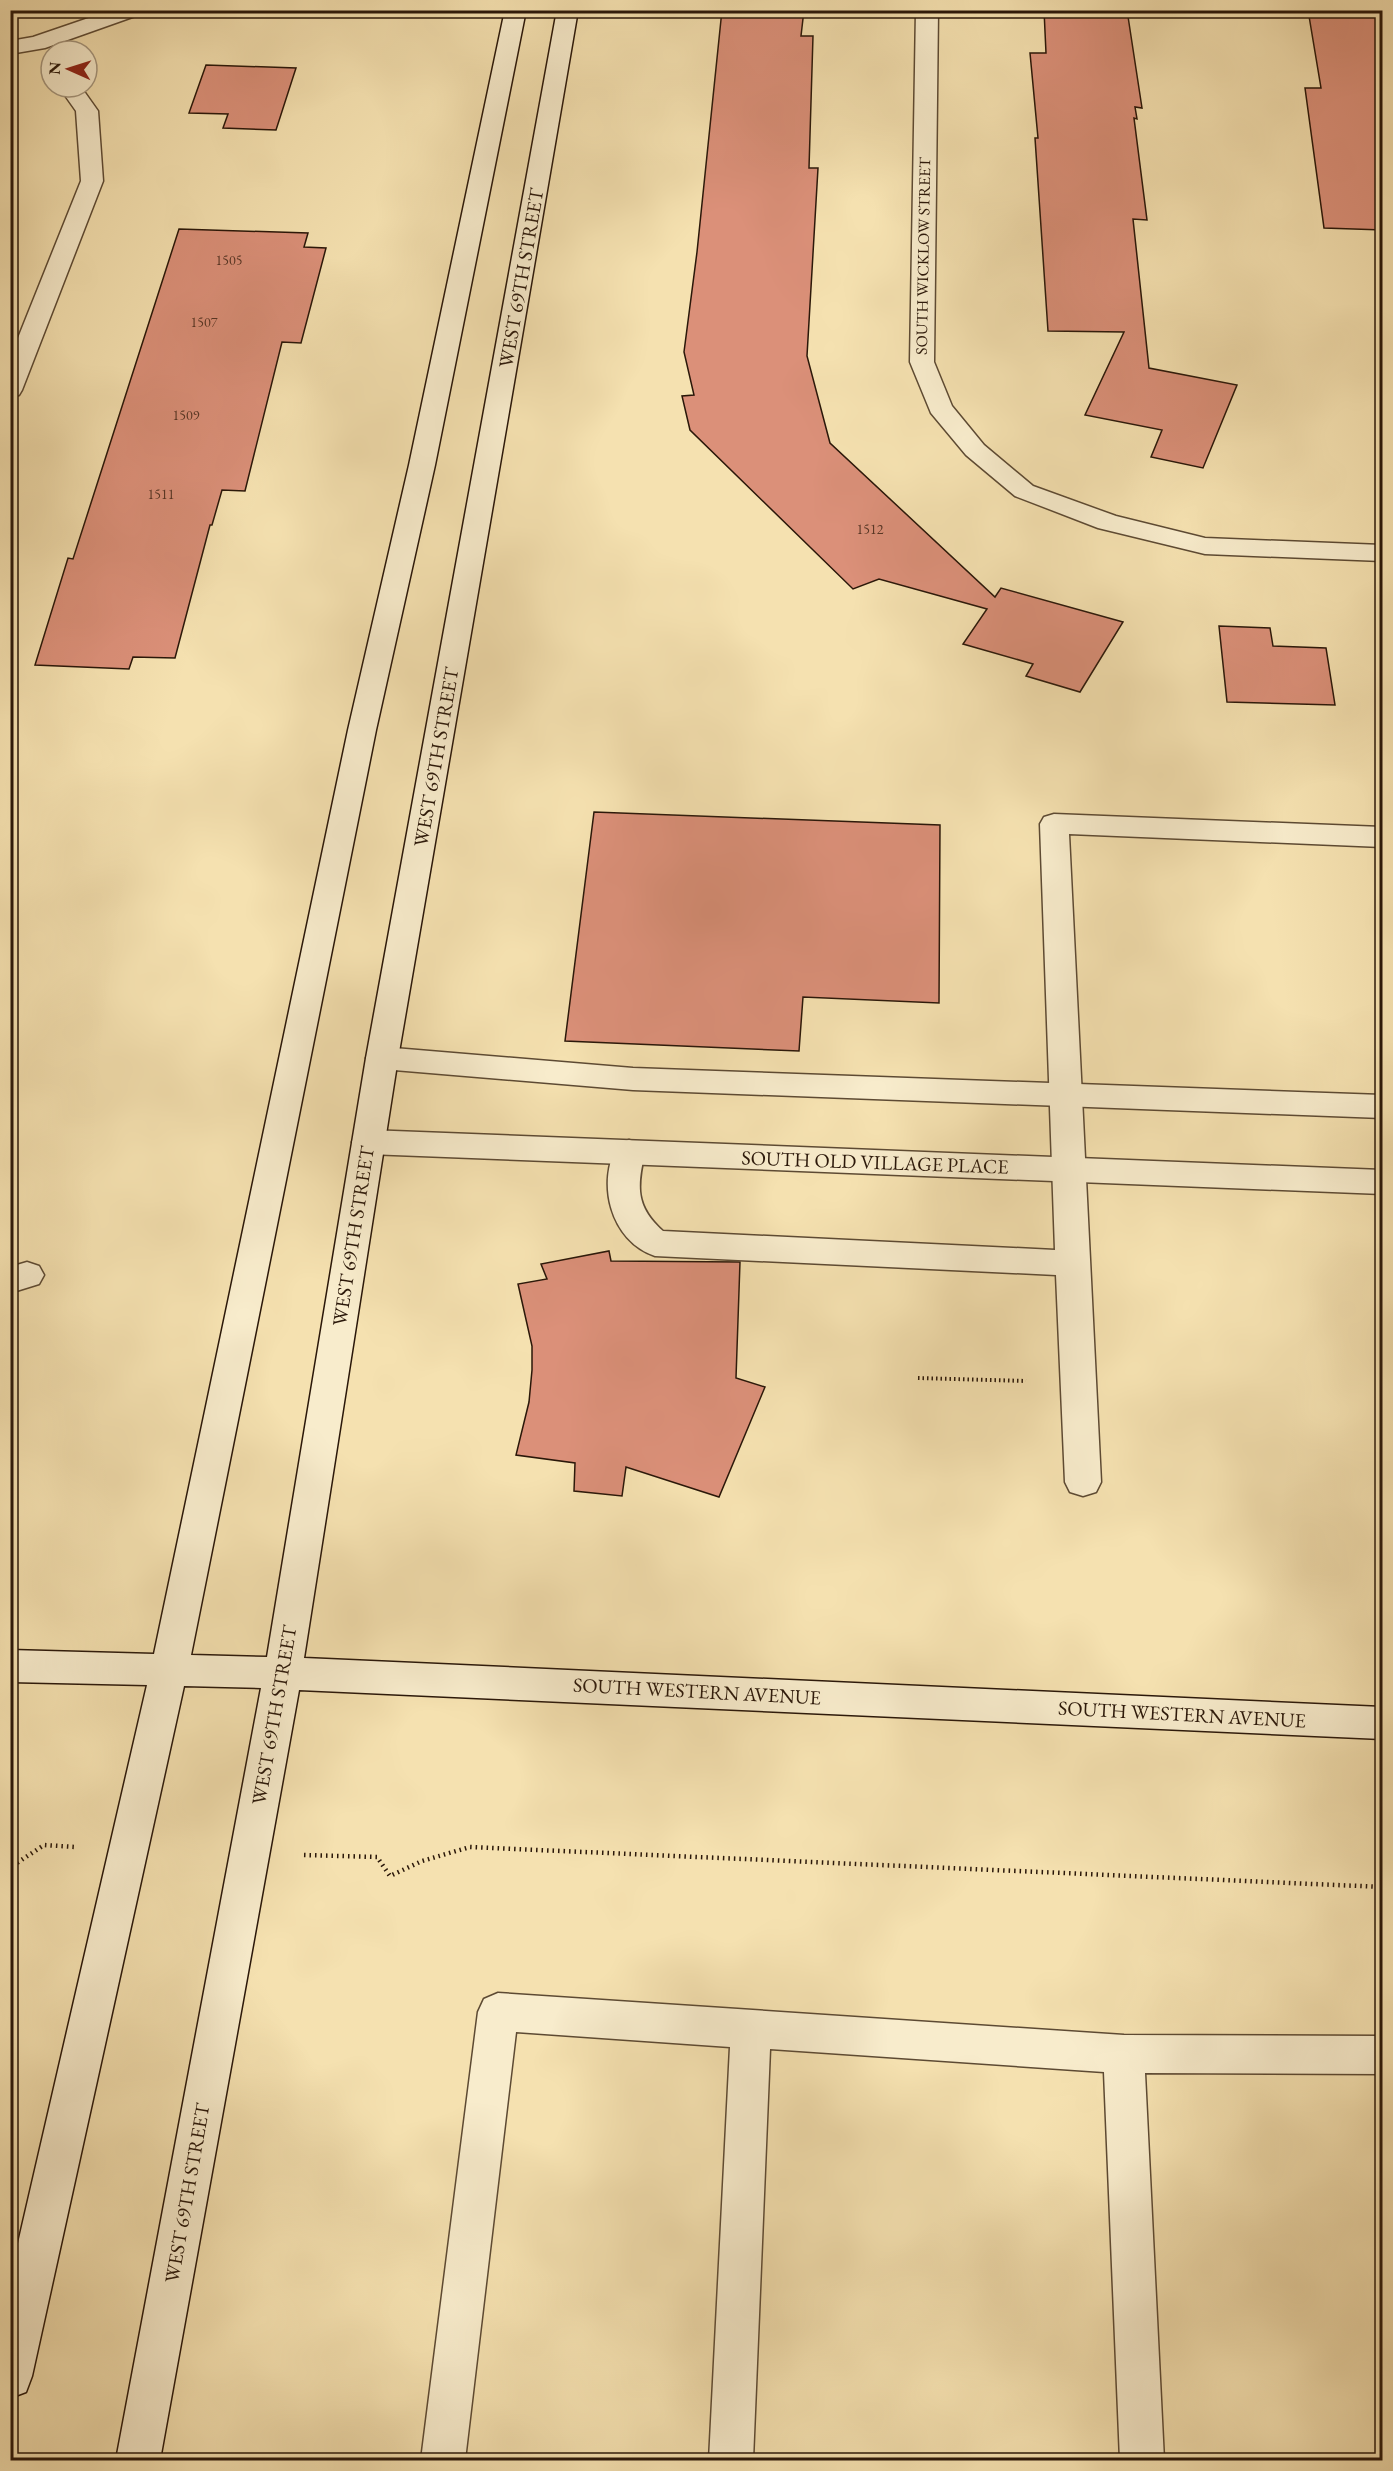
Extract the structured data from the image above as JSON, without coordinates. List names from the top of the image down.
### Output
{
  "streets": {
    "main road": [
      "SOUTH WICKLOW STREET",
      "WEST 69TH STREET",
      "SOUTH OLD VILLAGE PLACE",
      "SOUTH WESTERN AVENUE"
    ]
  },
  "crossings": [
    ["WEST 69TH STREET", "SOUTH OLD VILLAGE PLACE"],
    ["WEST 69TH STREET", "SOUTH WESTERN AVENUE"]
  ],
  "house_numbers": [
    "1505",
    "1507",
    "1509",
    "1511",
    "1512"
  ],
  "north": "left"
}
